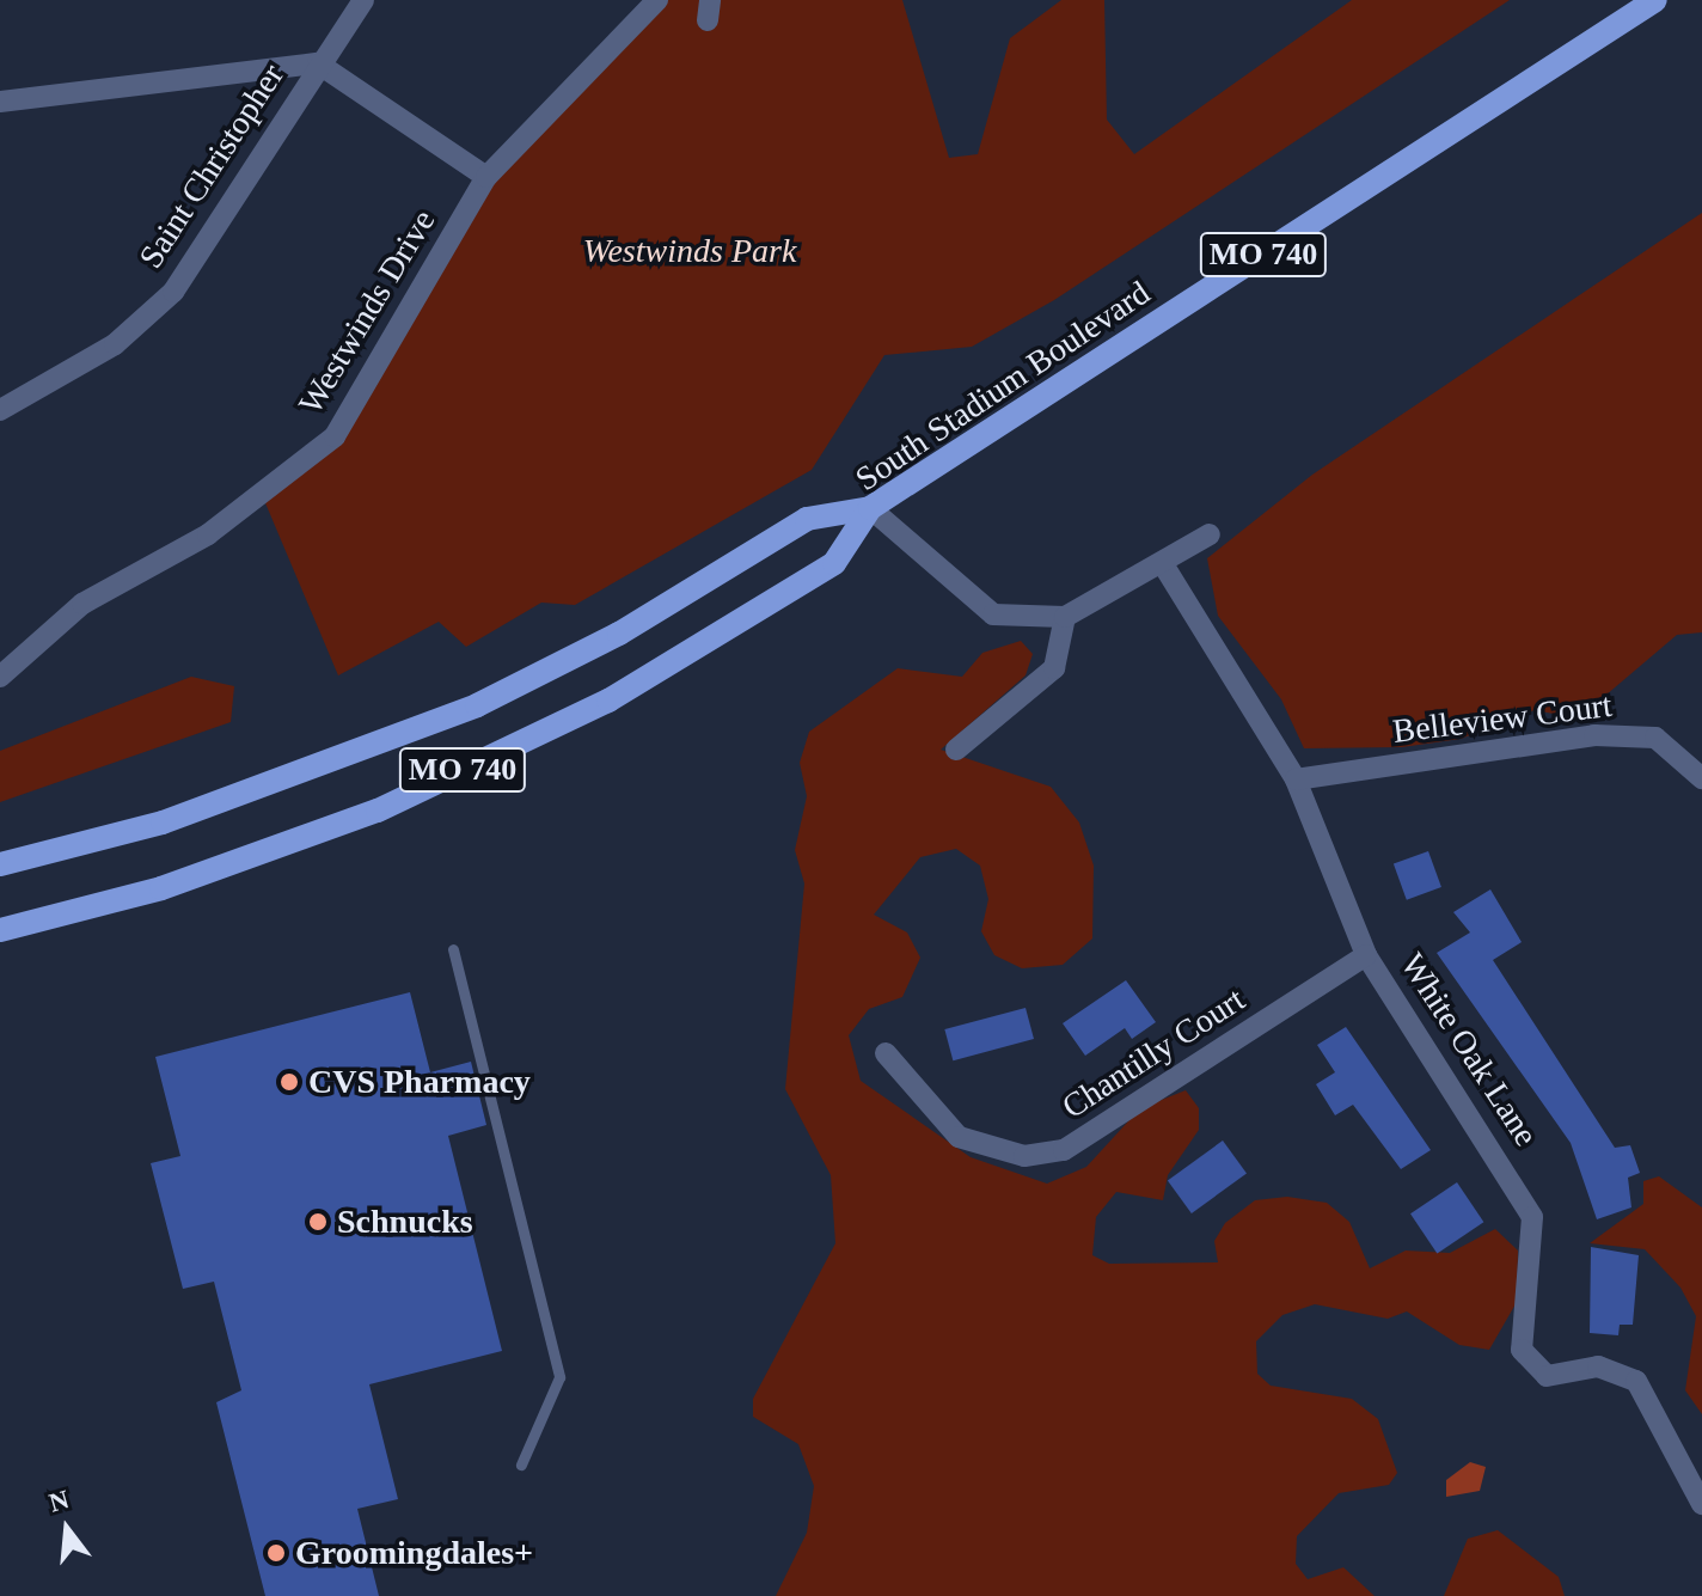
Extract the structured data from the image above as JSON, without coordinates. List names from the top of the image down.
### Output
{
  "streets": {
    "main road": ["MO 740", "South Stadium Boulevard"],
    "street": [
      "Saint Christopher",
      "Westwinds Drive",
      "Belleview Court",
      "White Oak Lane",
      "Chantilly Court"
    ]
  },
  "crossings": [
    ["MO 740", "South Stadium Boulevard"],
    ["Belleview Court", "White Oak Lane"],
    ["White Oak Lane", "Chantilly Court"]
  ],
  "parks": ["Westwinds Park"],
  "places": ["CVS Pharmacy", "Schnucks", "Groomingdales+"],
  "north": "top"
}
